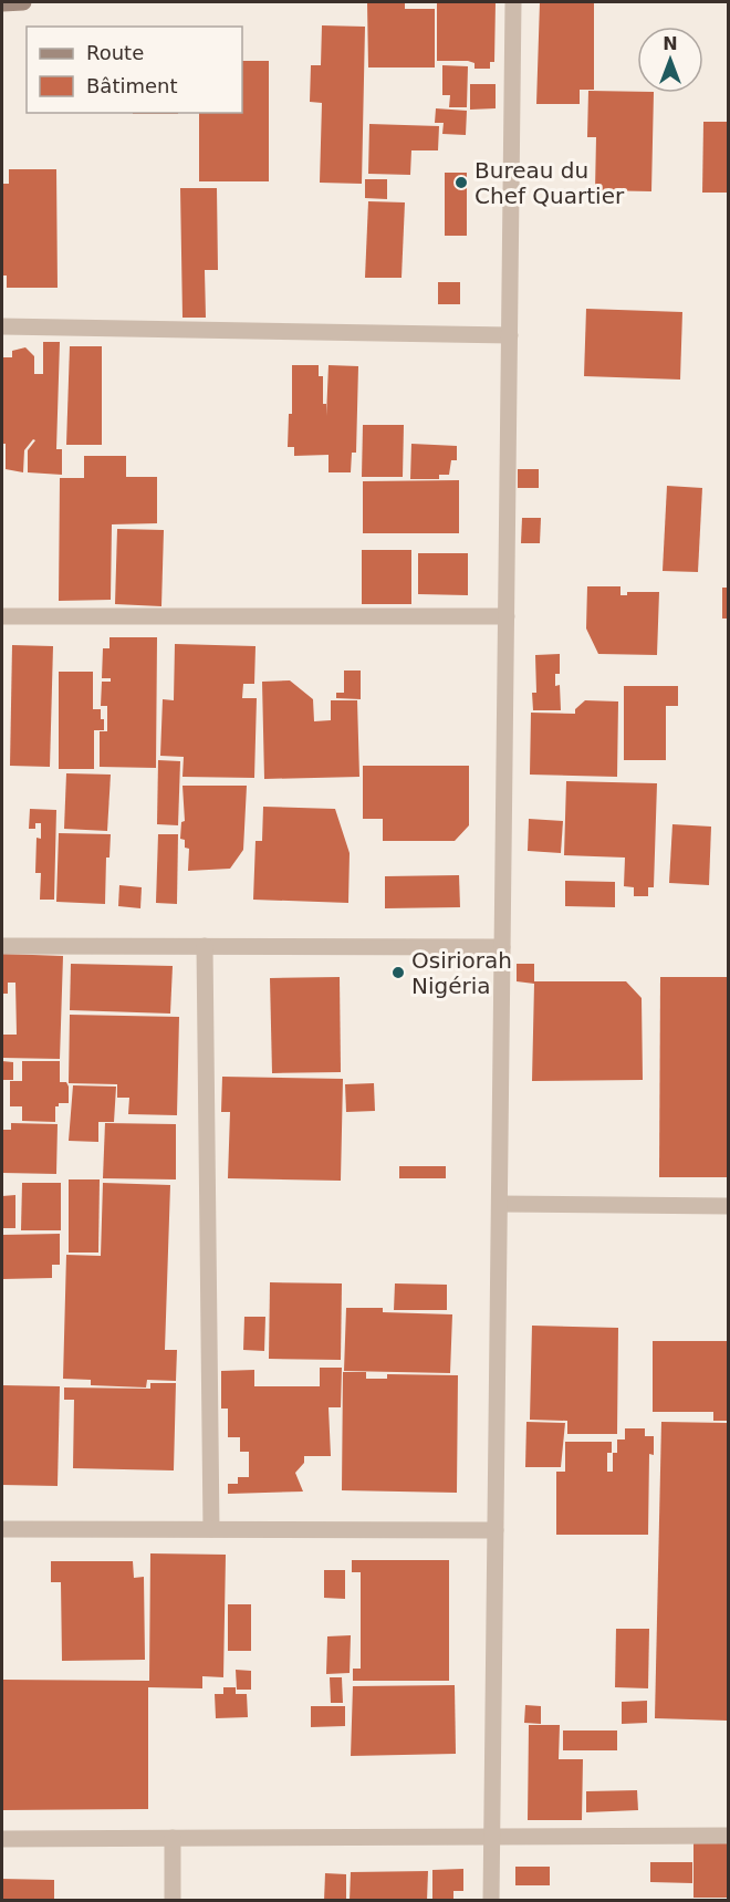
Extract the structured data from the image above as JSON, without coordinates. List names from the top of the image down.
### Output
{
  "places": ["Bureau du Chef Quartier", "Osiriorah Nigéria"],
  "legend": ["Route", "Bâtiment"],
  "north": "top"
}
